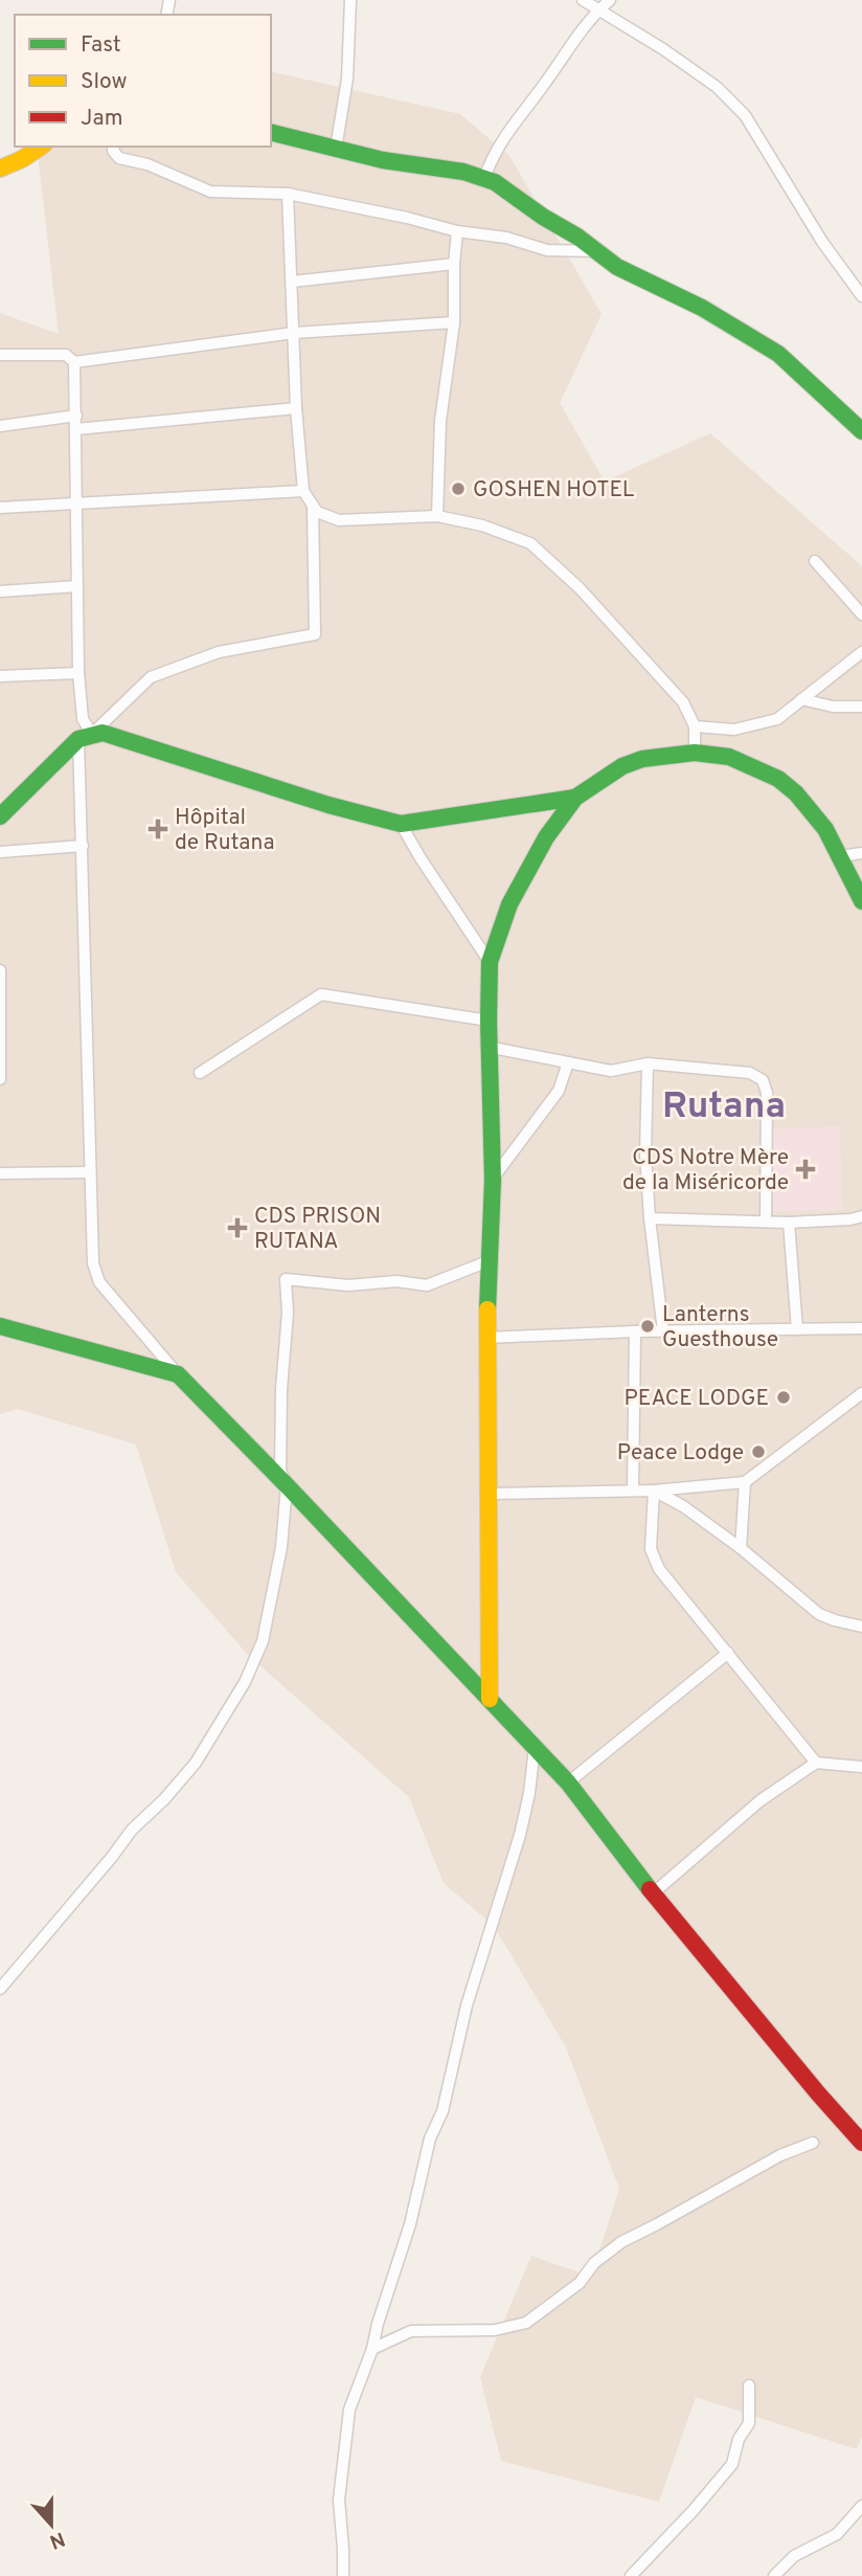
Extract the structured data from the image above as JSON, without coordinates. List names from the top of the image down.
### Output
{
  "districts": ["Rutana"],
  "places": {
    "other": [
      "GOSHEN HOTEL",
      "Lanterns Guesthouse",
      "PEACE LODGE",
      "Peace Lodge"
    ],
    "health": ["Hôpital de Rutana", "CDS Notre Mère de la Miséricorde", "CDS PRISON RUTANA"]
  },
  "legend": ["Fast", "Slow", "Jam"],
  "north": "bottom"
}
